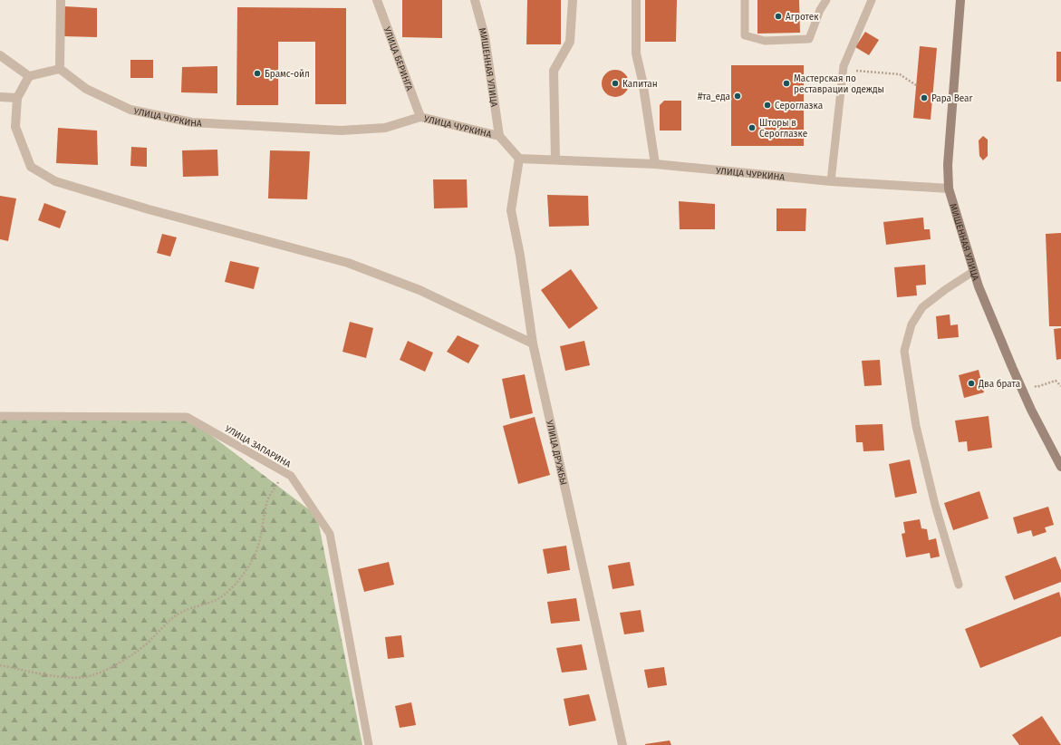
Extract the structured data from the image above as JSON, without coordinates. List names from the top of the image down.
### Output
{
  "streets": {
    "main road": ["МИШЕННАЯ УЛИЦА"],
    "street": ["УЛИЦА БЕРИНГА", "УЛИЦА ЧУРКИНА", "УЛИЦА ДРУЖБЫ"],
    "lane": ["УЛИЦА ЗАПАРИНА"]
  },
  "crossings": [
    ["УЛИЦА БЕРИНГА", "УЛИЦА ЧУРКИНА"],
    ["МИШЕННАЯ УЛИЦА", "УЛИЦА ЧУРКИНА"],
    ["УЛИЦА ЧУРКИНА", "УЛИЦА ДРУЖБЫ"]
  ],
  "places": [
    "Агротек",
    "Брамс-ойл",
    "Капитан",
    "Мастерская по реставрации одежды",
    "#та_еда",
    "Papa Bear",
    "Сероглазка",
    "Шторы в Сероглазке",
    "Два брата"
  ]
}
